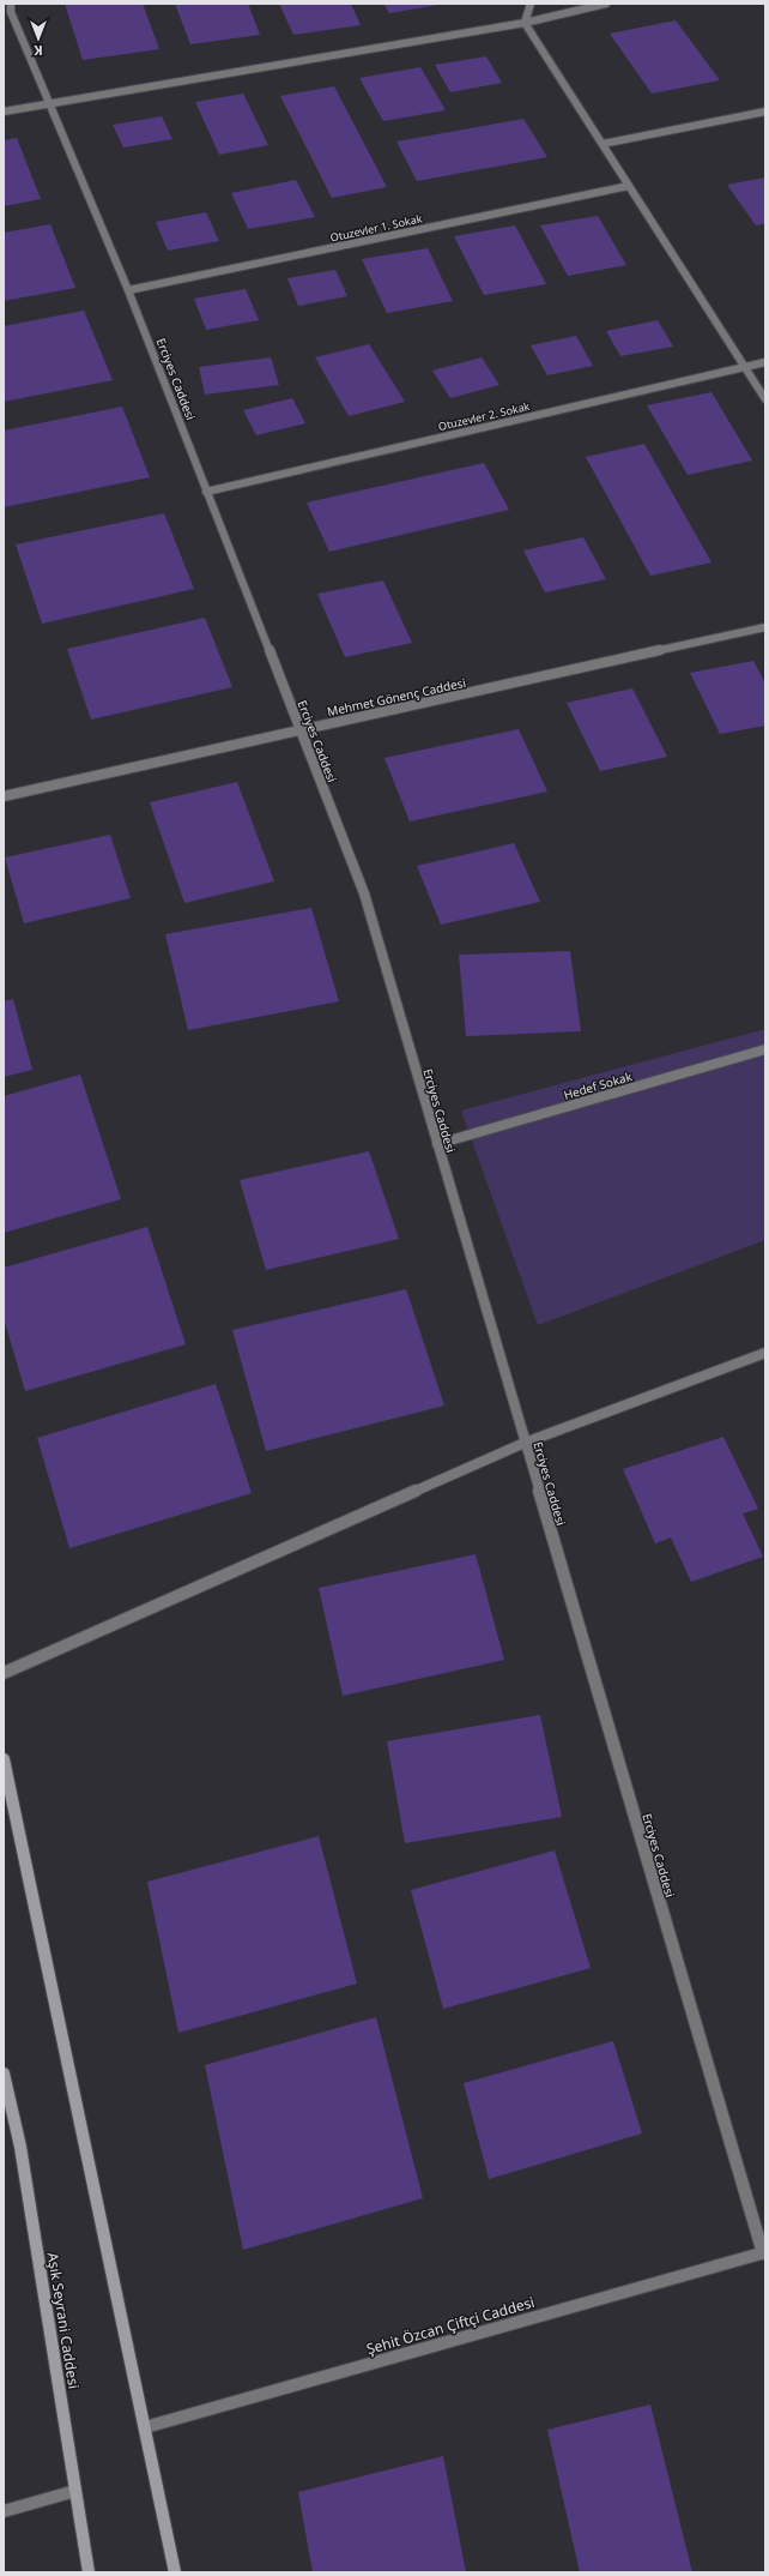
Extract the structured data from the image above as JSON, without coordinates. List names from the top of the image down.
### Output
{
  "streets": {
    "main road": ["Aşık Seyrani Caddesi"],
    "street": [
      "Otuzevler 1. Sokak",
      "Erciyes Caddesi",
      "Otuzevler 2. Sokak",
      "Mehmet Gönenç Caddesi",
      "Hedef Sokak",
      "Şehit Özcan Çiftçi Caddesi"
    ]
  },
  "crossings": [
    ["Otuzevler 1. Sokak", "Erciyes Caddesi"],
    ["Erciyes Caddesi", "Otuzevler 2. Sokak"],
    ["Erciyes Caddesi", "Mehmet Gönenç Caddesi"],
    ["Erciyes Caddesi", "Hedef Sokak"],
    ["Erciyes Caddesi", "Şehit Özcan Çiftçi Caddesi"]
  ],
  "north": "bottom"
}
